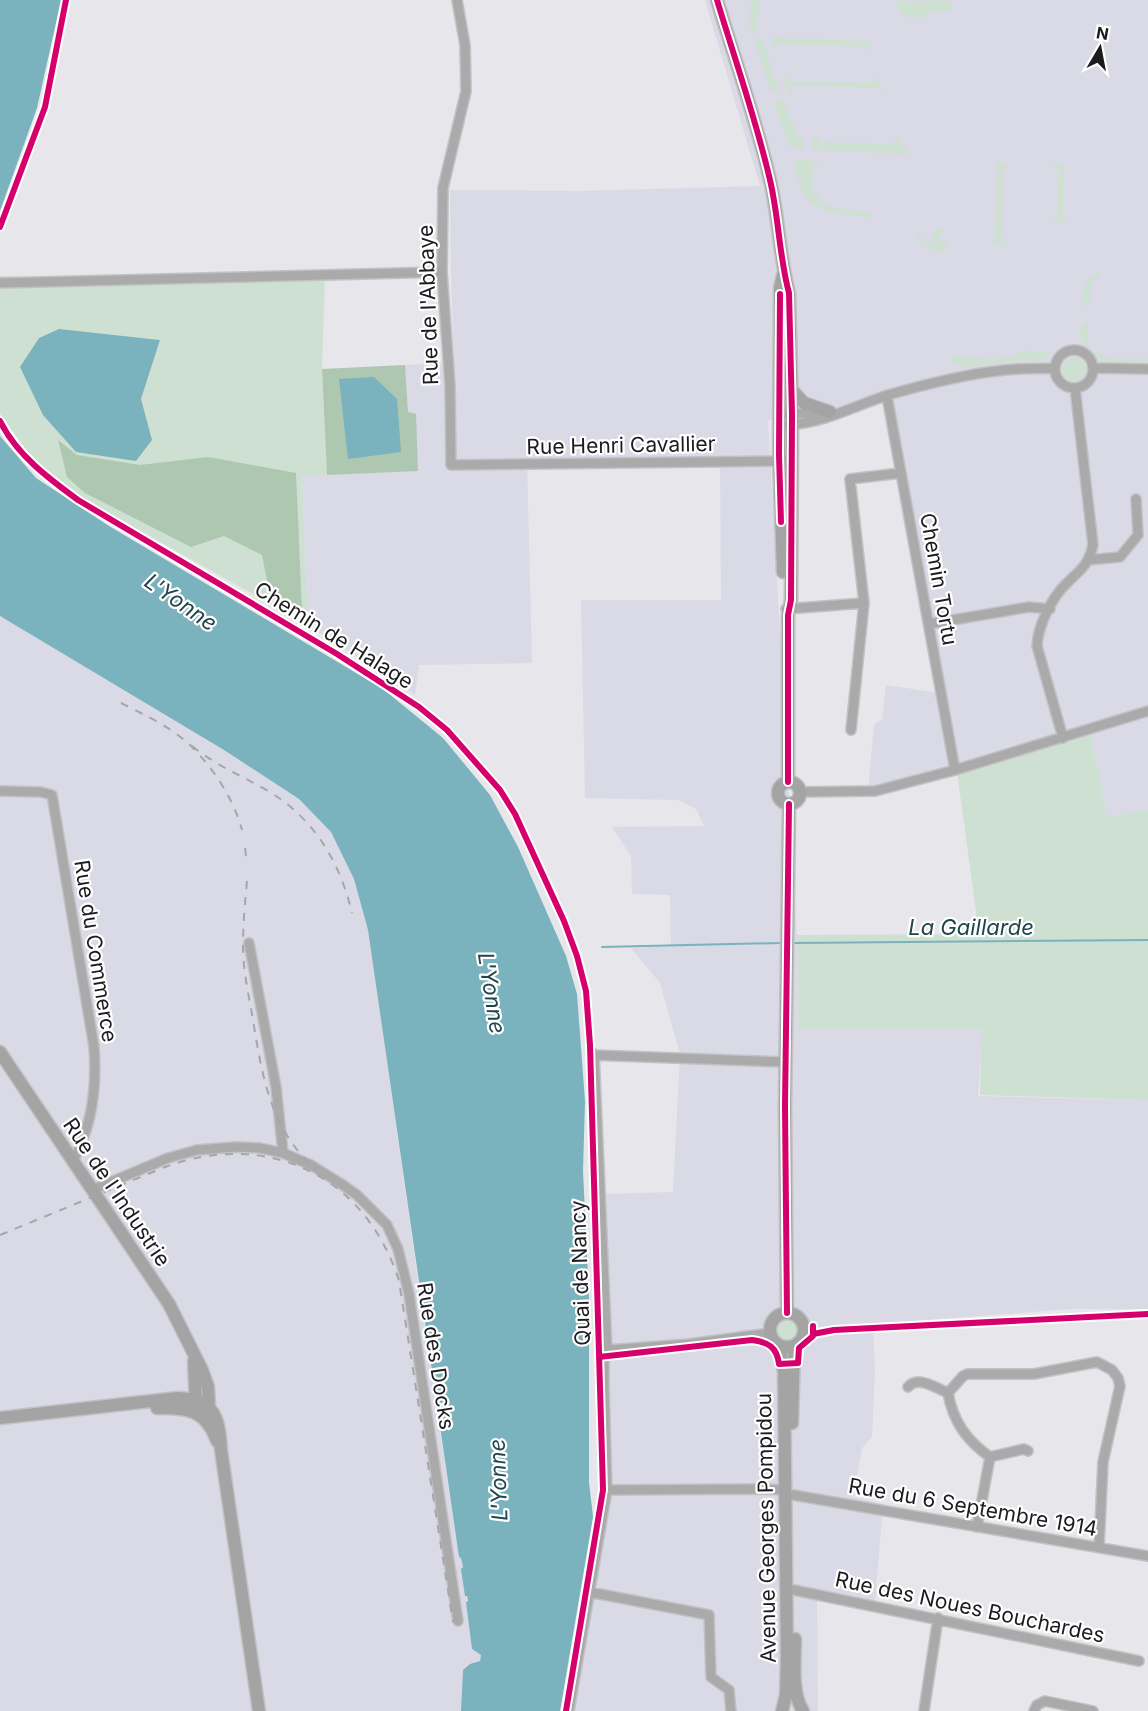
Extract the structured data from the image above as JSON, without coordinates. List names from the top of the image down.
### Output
{
  "streets": {
    "main road": ["Rue de l'Industrie", "Avenue Georges Pompidou"],
    "street": [
      "Rue de l'Abbaye",
      "Rue Henri Cavallier",
      "Chemin Tortu",
      "Rue du Commerce",
      "Quai de Nancy",
      "Rue des Docks",
      "Rue du 6 Septembre 1914",
      "Rue des Noues Bouchardes"
    ],
    "cycle path": ["Chemin de Halage"]
  },
  "crossings": [
    ["Rue de l'Abbaye", "Rue Henri Cavallier"],
    ["Rue du Commerce", "Rue de l'Industrie"],
    ["Rue de l'Industrie", "Rue des Docks"],
    ["Quai de Nancy", "Rue du 6 Septembre 1914"],
    ["Rue du 6 Septembre 1914", "Avenue Georges Pompidou"],
    ["Avenue Georges Pompidou", "Rue des Noues Bouchardes"]
  ],
  "water": ["L'Yonne", "La Gaillarde"],
  "north": "top"
}
